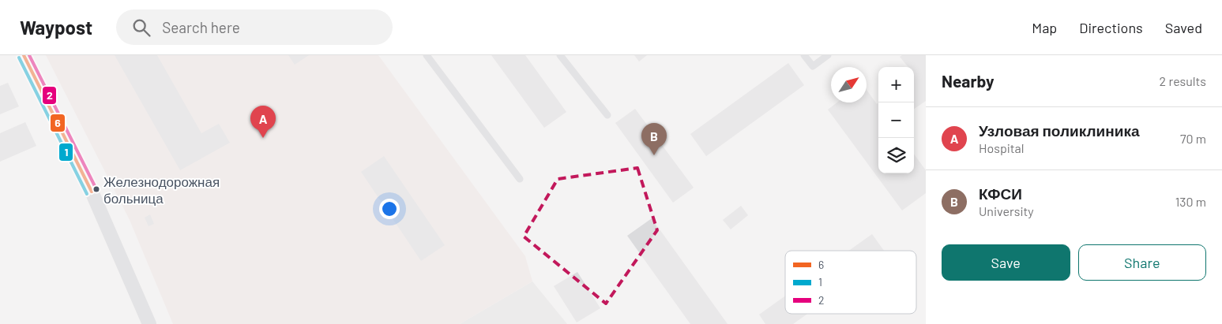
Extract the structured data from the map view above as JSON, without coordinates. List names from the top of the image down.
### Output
{
  "places": ["Железнодорожная больница"],
  "lines": ["transit line 6", "transit line 2", "transit line 1"],
  "legend": ["6", "1", "2"],
  "north": "top right",
  "page": {
    "header": "Waypost",
    "search": "Search here",
    "nav": ["Map", "Directions", "Saved"],
    "heading": ["Nearby", "2 results"],
    "map_buttons": ["+", "−"],
    "pins": ["A", "B"],
    "list": [
      {
        "mark": "A",
        "name": "Узловая поликлиника",
        "note": "Hospital",
        "value": "70 m"
      },
      {
        "mark": "B",
        "name": "КФСИ",
        "note": "University",
        "value": "130 m"
      }
    ],
    "buttons": ["Save", "Share"]
  }
}
